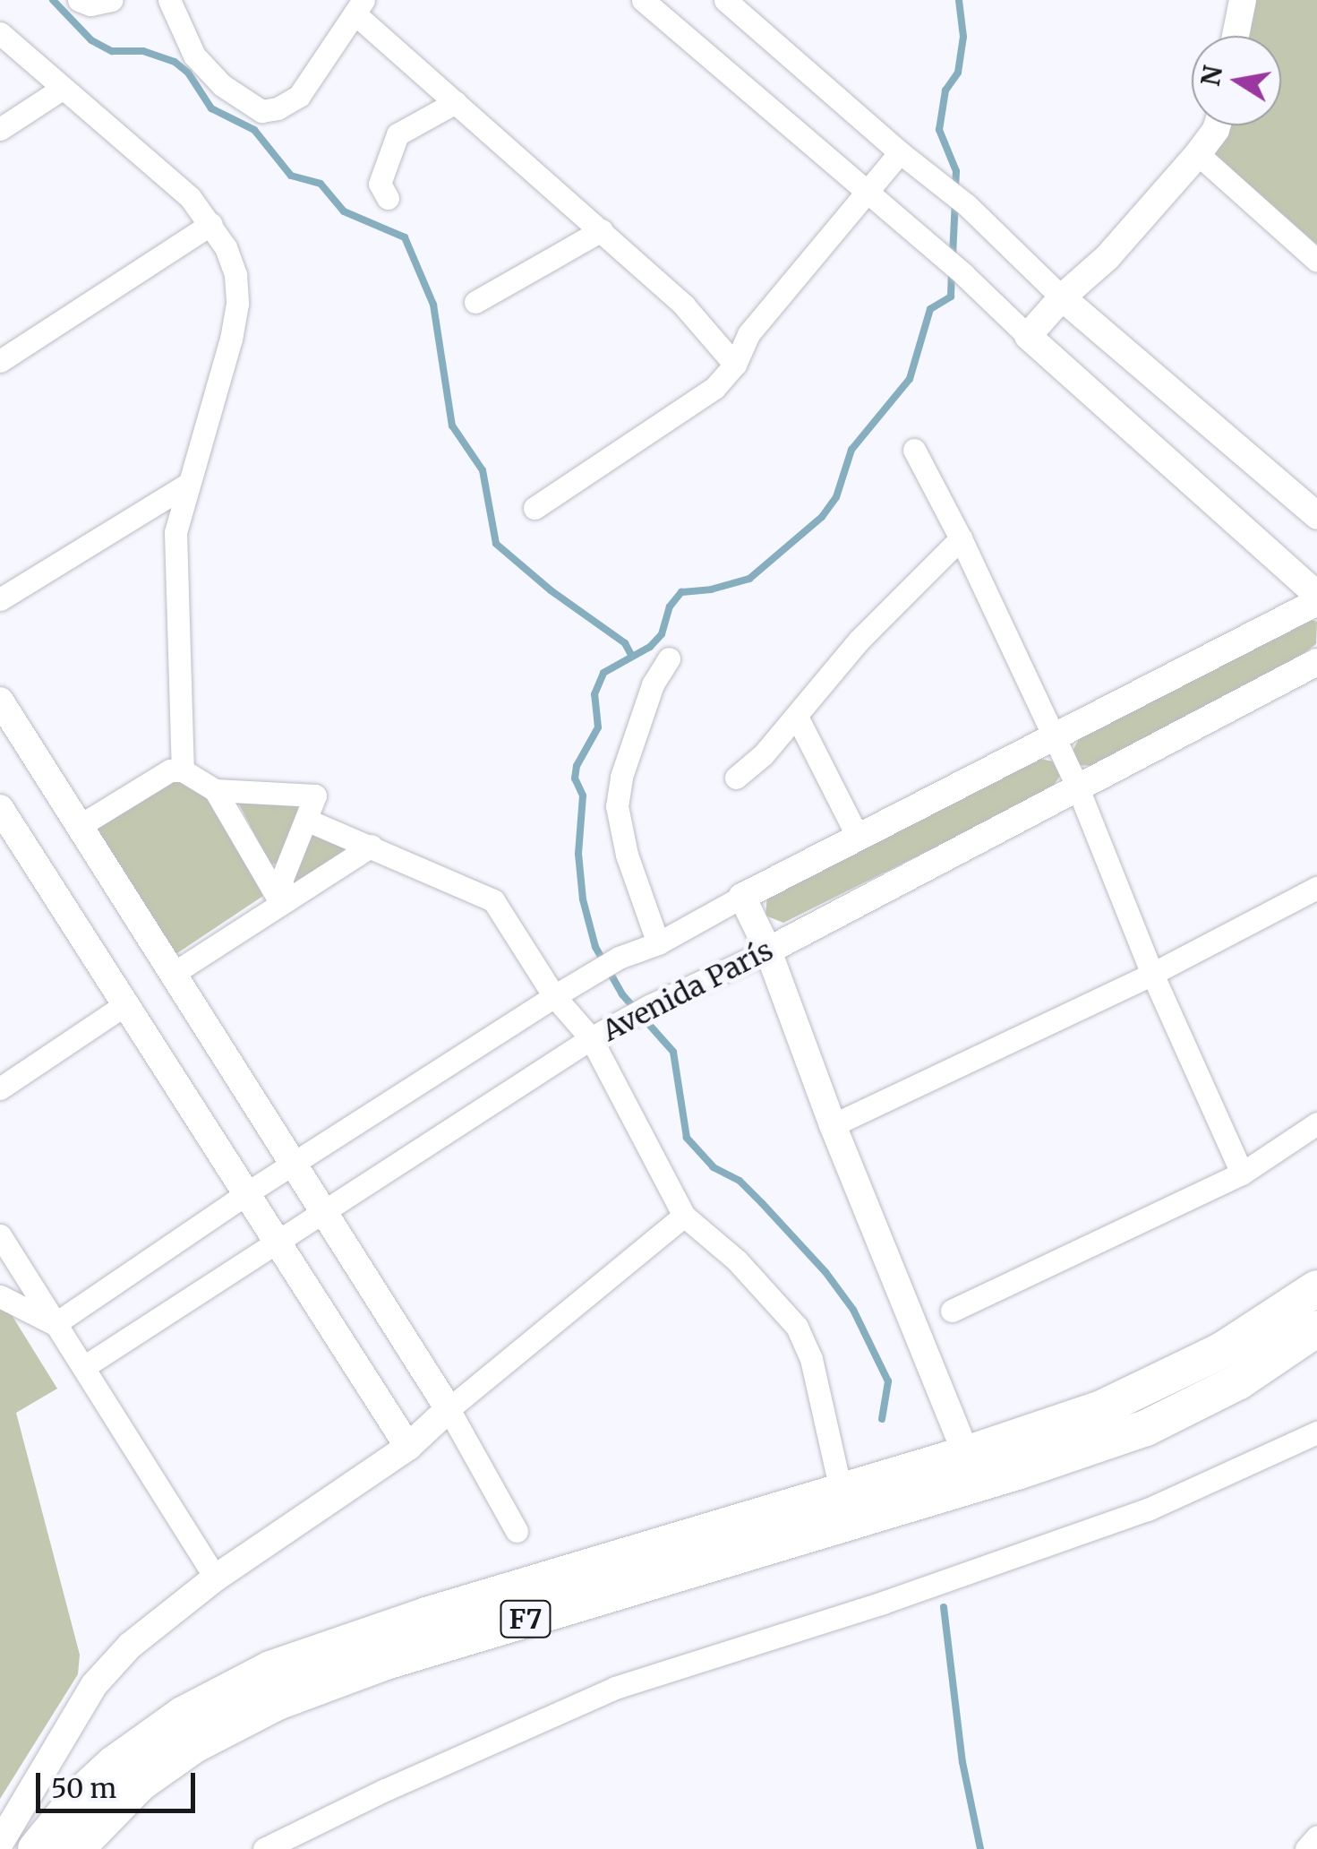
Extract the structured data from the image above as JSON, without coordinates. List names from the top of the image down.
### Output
{
  "streets": {
    "highway": ["F7"],
    "street": ["Avenida París"]
  },
  "scale_bar": "50 m",
  "north": "left"
}
